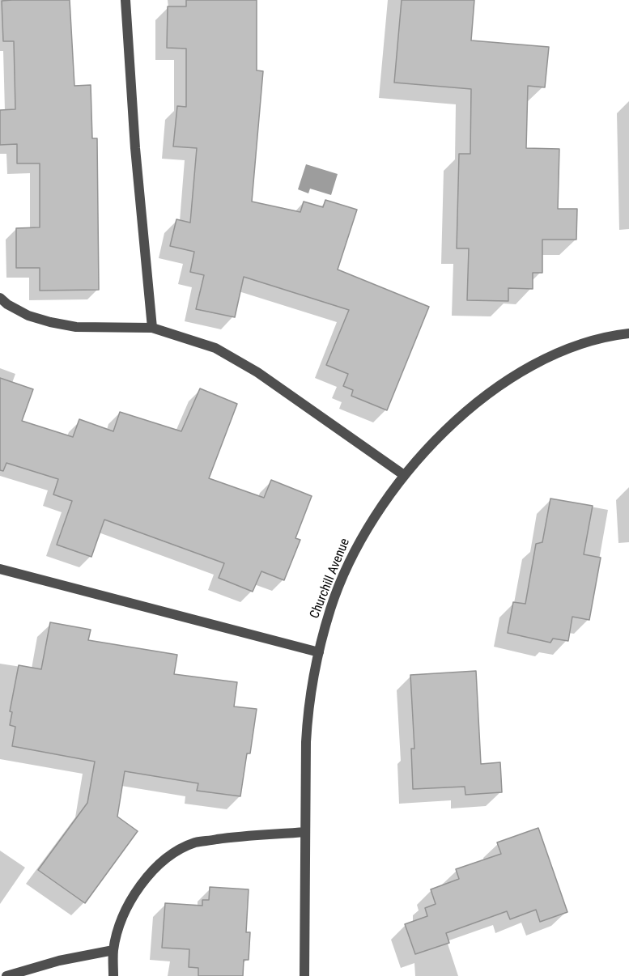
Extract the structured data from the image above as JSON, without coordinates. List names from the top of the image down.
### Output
{
  "streets": {
    "street": ["Churchill Avenue"]
  }
}
